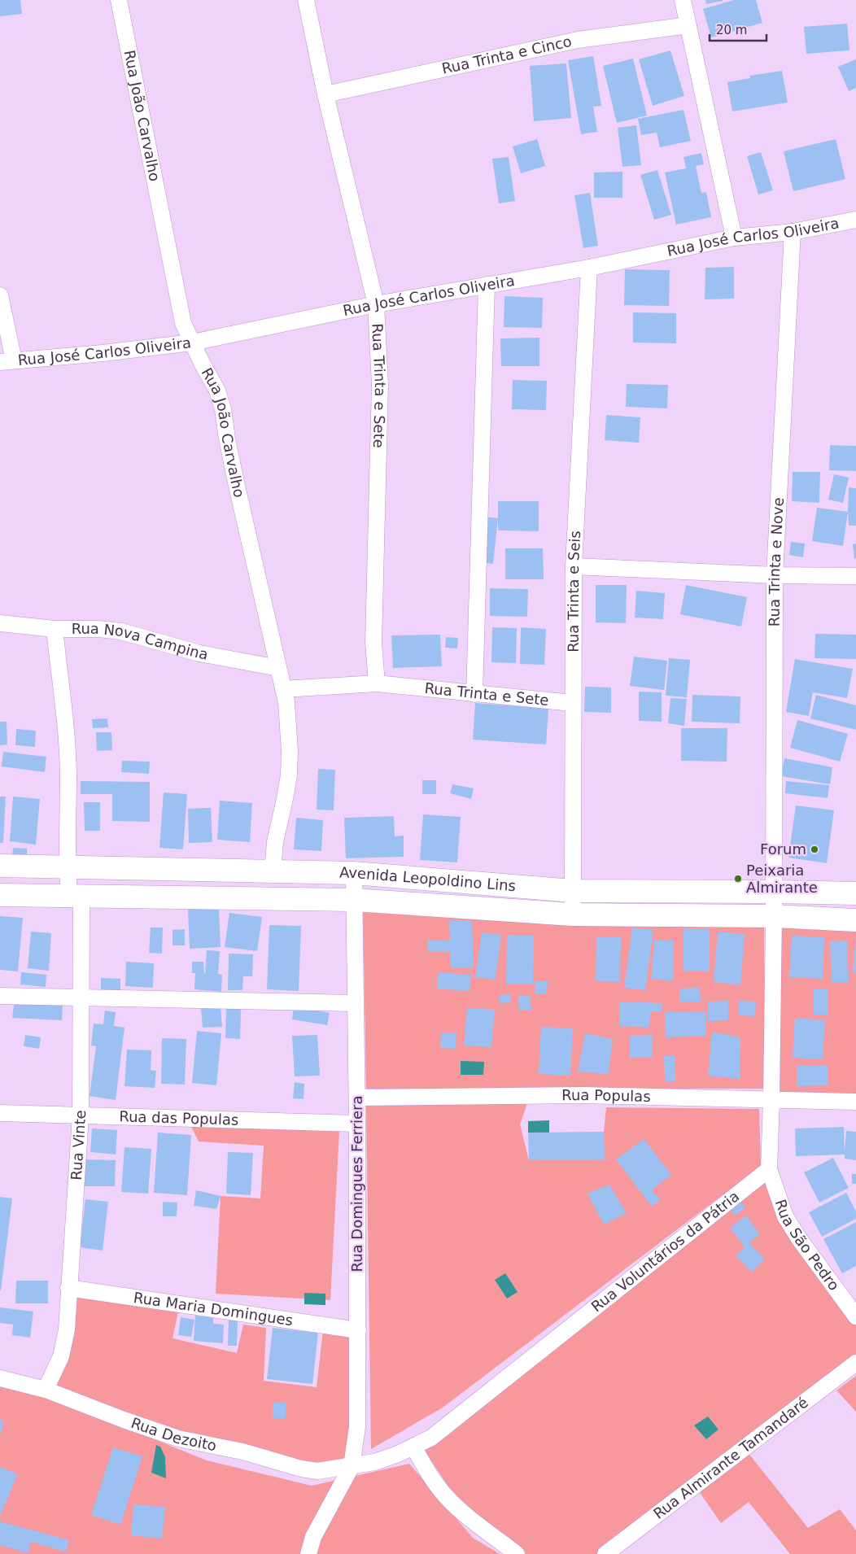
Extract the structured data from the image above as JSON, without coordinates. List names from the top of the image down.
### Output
{
  "streets": {
    "main road": ["Avenida Leopoldino Lins"],
    "street": [
      "Rua Trinta e Cinco",
      "Rua João Carvalho",
      "Rua José Carlos Oliveira",
      "Rua Trinta e Sete",
      "Rua Trinta e Nove",
      "Rua Trinta e Seis",
      "Rua Nova Campina",
      "Rua Populas",
      "Rua das Populas",
      "Rua Vinte",
      "Rua Domingues Ferriera",
      "Rua São Pedro",
      "Rua Voluntários da Pátria",
      "Rua Maria Domingues",
      "Rua Dezoito",
      "Rua Almirante Tamandaré"
    ]
  },
  "crossings": [
    ["Rua Trinta e Cinco", "Rua Trinta e Sete"],
    ["Rua João Carvalho", "Rua José Carlos Oliveira"],
    ["Rua João Carvalho", "Rua Trinta e Sete"],
    ["Rua João Carvalho", "Rua Nova Campina"],
    ["Rua João Carvalho", "Avenida Leopoldino Lins"],
    ["Rua José Carlos Oliveira", "Rua Trinta e Sete"],
    ["Rua José Carlos Oliveira", "Rua Trinta e Nove"],
    ["Rua José Carlos Oliveira", "Rua Trinta e Seis"],
    ["Rua Trinta e Sete", "Rua Trinta e Seis"],
    ["Rua Trinta e Nove", "Avenida Leopoldino Lins"],
    ["Rua Trinta e Seis", "Avenida Leopoldino Lins"],
    ["Rua Nova Campina", "Rua Vinte"],
    ["Avenida Leopoldino Lins", "Rua Vinte"],
    ["Avenida Leopoldino Lins", "Rua Domingues Ferriera"],
    ["Rua Populas", "Rua Domingues Ferriera"],
    ["Rua das Populas", "Rua Vinte"],
    ["Rua das Populas", "Rua Domingues Ferriera"],
    ["Rua Vinte", "Rua Maria Domingues"],
    ["Rua Vinte", "Rua Dezoito"],
    ["Rua Domingues Ferriera", "Rua Voluntários da Pátria"],
    ["Rua Domingues Ferriera", "Rua Maria Domingues"],
    ["Rua Domingues Ferriera", "Rua Dezoito"],
    ["Rua São Pedro", "Rua Voluntários da Pátria"],
    ["Rua Voluntários da Pátria", "Rua Dezoito"]
  ],
  "places": ["Forum", "Peixaria Almirante"],
  "scale_bar": "20 m"
}
